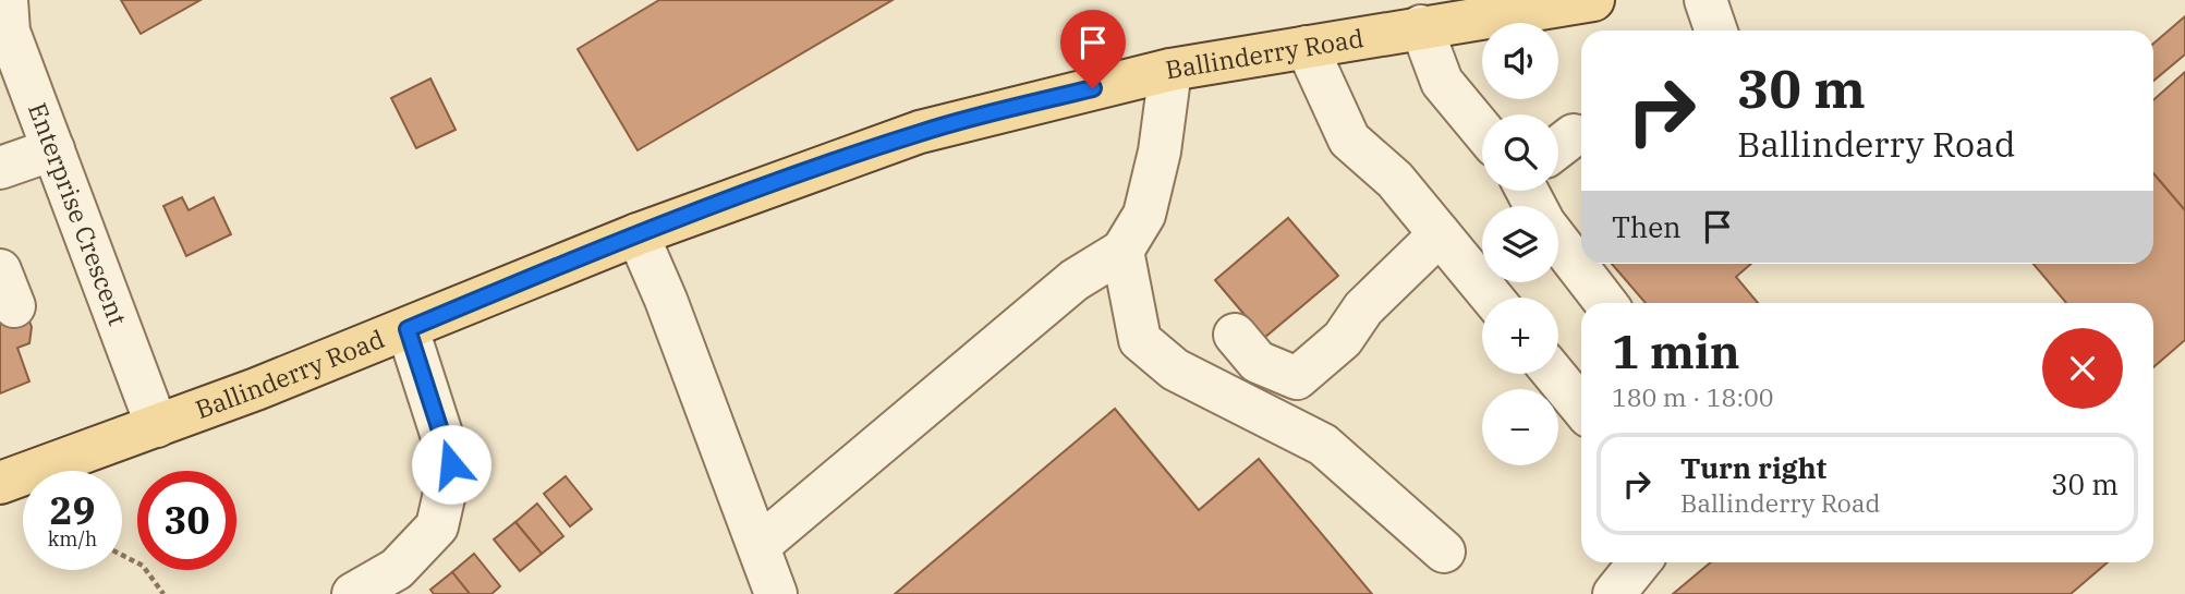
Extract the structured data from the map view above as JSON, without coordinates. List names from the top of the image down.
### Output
{
  "streets": {
    "main road": ["Ballinderry Road"],
    "street": ["Enterprise Crescent"]
  },
  "crossings": [
    ["Ballinderry Road", "Enterprise Crescent"]
  ],
  "page": {
    "map_buttons": ["+", "−"],
    "turn": ["30 m", "Ballinderry Road"],
    "then": "Then",
    "heading": ["1 min", "180 m · 18:00"],
    "list": [
      {
        "name": "Turn right",
        "note": "Ballinderry Road",
        "value": "30 m"
      }
    ],
    "speed": "29 km/h",
    "limit": "30"
  }
}
